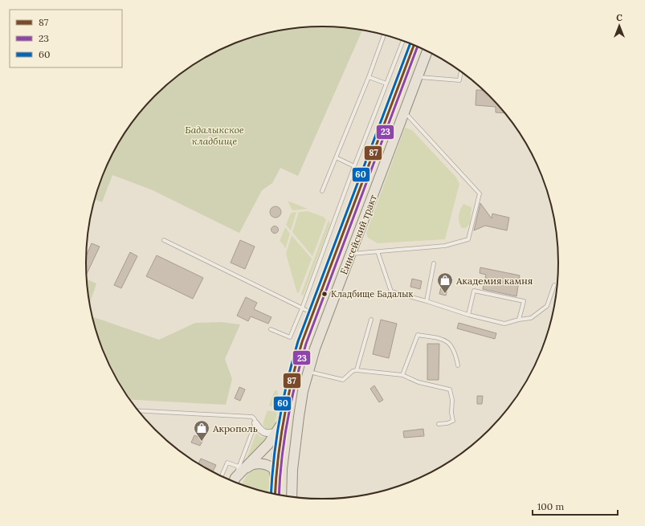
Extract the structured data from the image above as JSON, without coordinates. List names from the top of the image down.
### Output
{
  "streets": {
    "main road": ["Енисейский тракт"]
  },
  "parks": ["Бадалыкское кладбище"],
  "places": {
    "other": ["Кладбище Бадалык"],
    "shop": ["Академия камня", "Акрополь"]
  },
  "lines": ["transit line 60", "transit line 87", "transit line 23"],
  "legend": ["87", "23", "60"],
  "scale_bar": "100 m",
  "north": "top"
}
